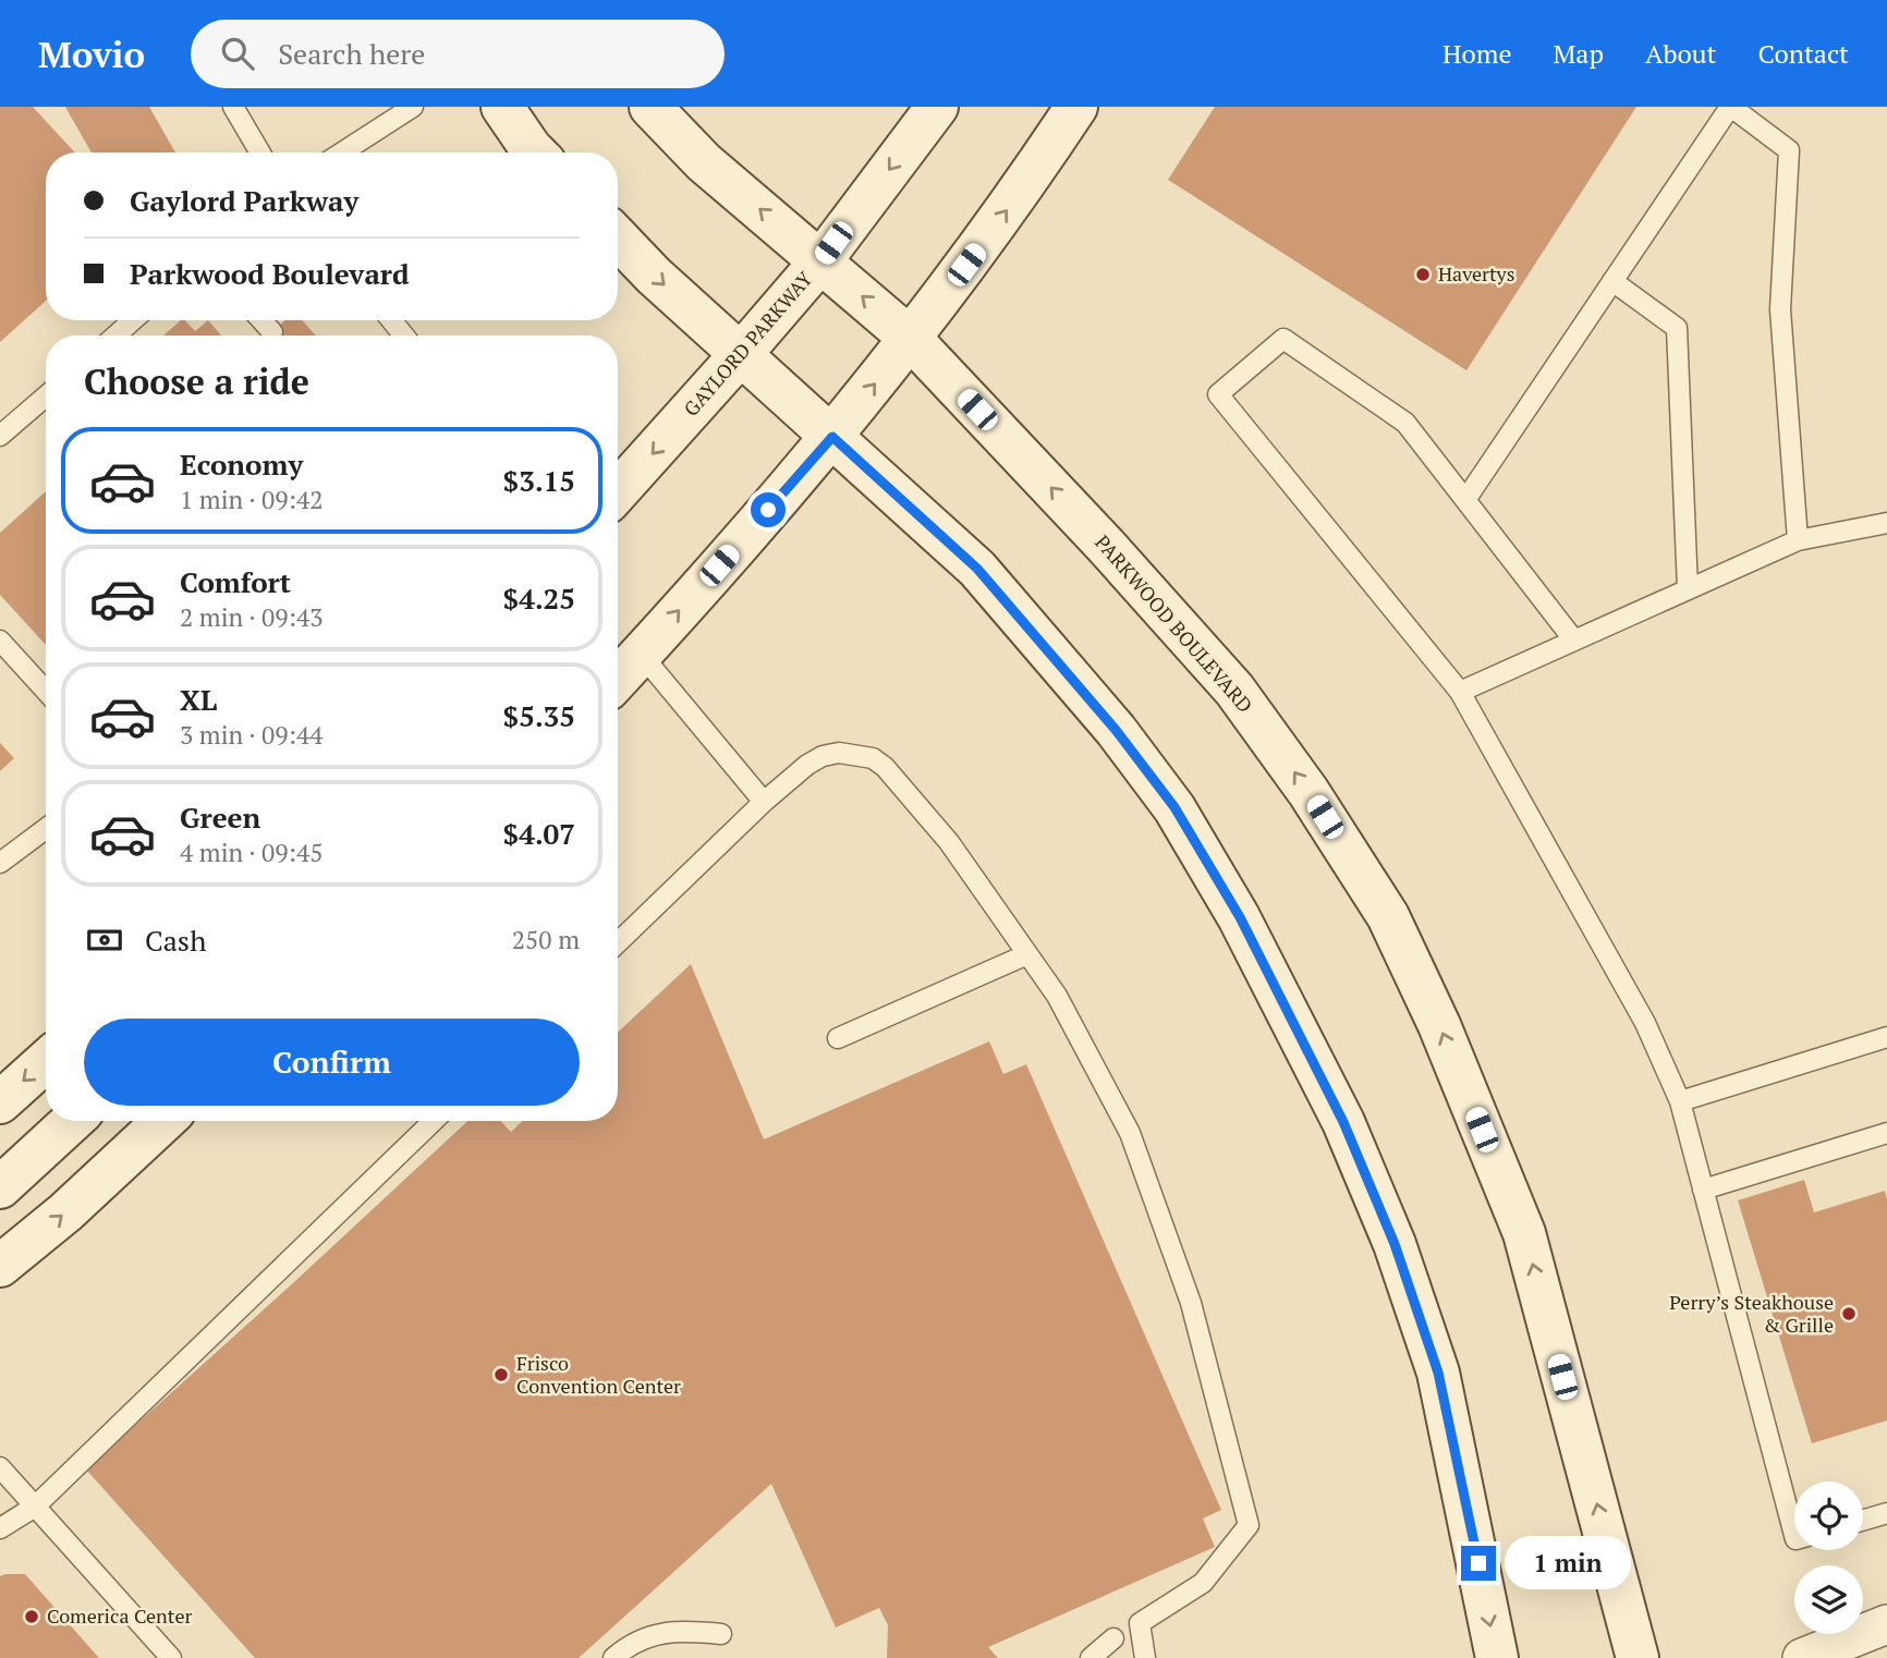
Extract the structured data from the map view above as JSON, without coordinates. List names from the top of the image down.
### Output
{
  "streets": {
    "main road": ["GAYLORD PARKWAY", "PARKWOOD BOULEVARD"]
  },
  "crossings": [
    ["GAYLORD PARKWAY", "PARKWOOD BOULEVARD"]
  ],
  "places": [
    "Havertys",
    "Perry’s Steakhouse & Grille",
    "Frisco Convention Center",
    "Comerica Center"
  ],
  "page": {
    "header": "Movio",
    "search": "Search here",
    "nav": [
      "Home",
      "Map",
      "About",
      "Contact"
    ],
    "banner": ["Gaylord Parkway", "Parkwood Boulevard"],
    "heading": "Choose a ride",
    "list": [
      {
        "name": "Economy",
        "note": "1 min · 09:42",
        "value": "$3.15"
      },
      {
        "name": "Comfort",
        "note": "2 min · 09:43",
        "value": "$4.25"
      },
      {
        "name": "XL",
        "note": "3 min · 09:44",
        "value": "$5.35"
      },
      {
        "name": "Green",
        "note": "4 min · 09:45",
        "value": "$4.07"
      }
    ],
    "pay": ["Cash", "250 m"],
    "buttons": "Confirm",
    "bubble": "1 min"
  }
}
